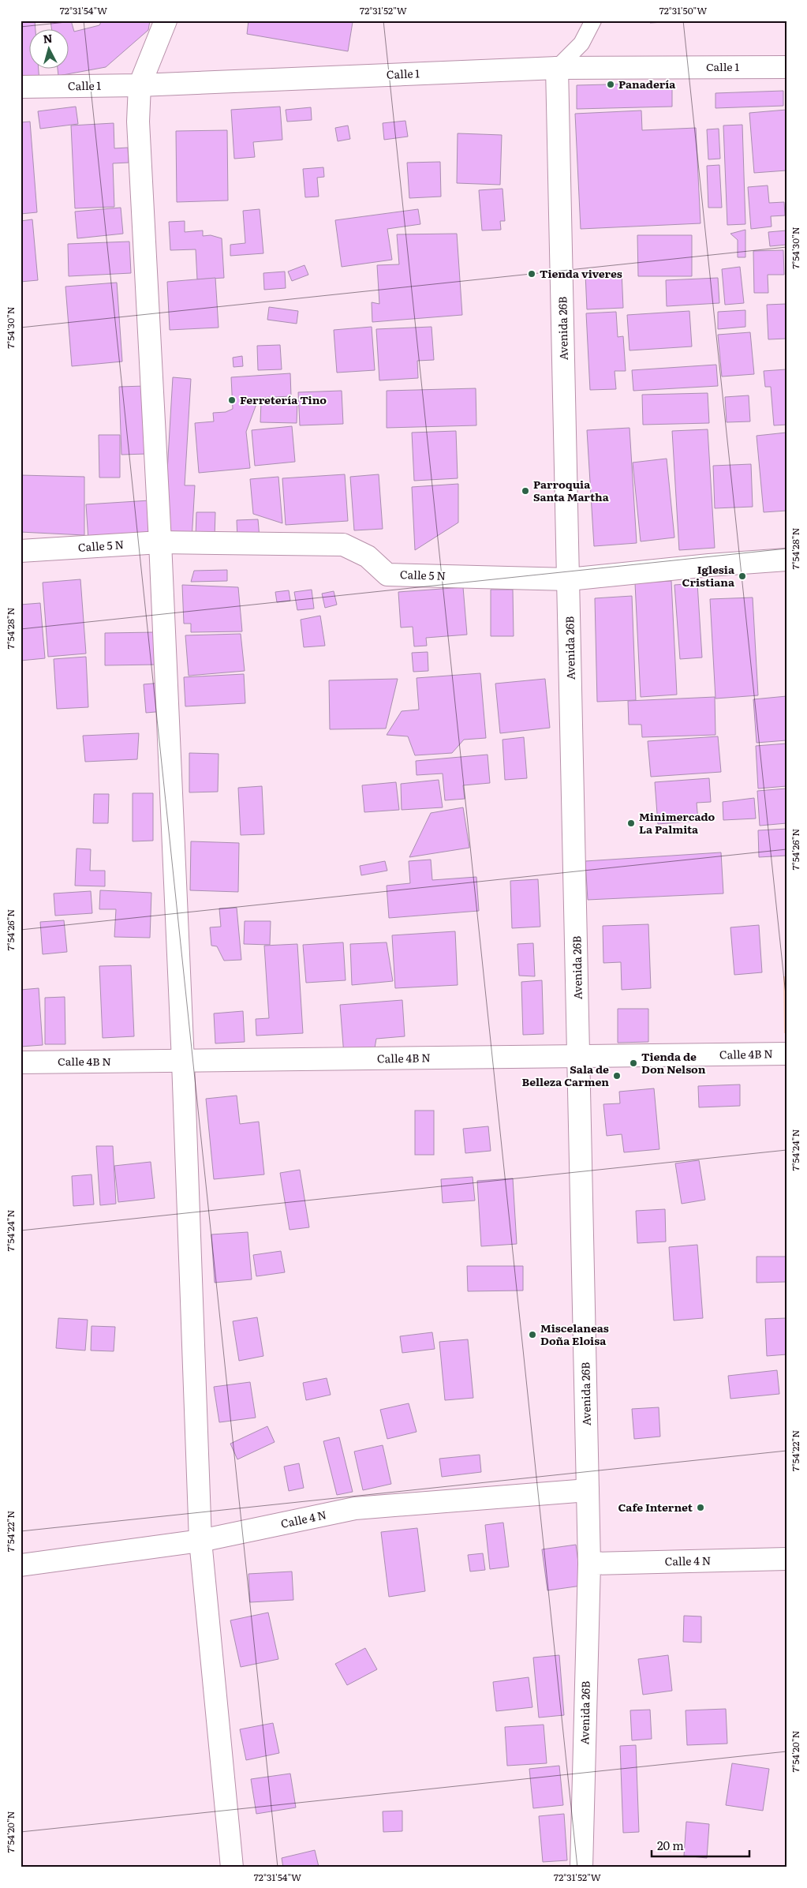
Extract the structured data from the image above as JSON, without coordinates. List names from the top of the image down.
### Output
{
  "streets": {
    "street": [
      "Calle 1",
      "Avenida 26B",
      "Calle 5 N",
      "Calle 4B N",
      "Calle 4 N"
    ]
  },
  "crossings": [
    ["Calle 1", "Avenida 26B"],
    ["Avenida 26B", "Calle 5 N"],
    ["Avenida 26B", "Calle 4B N"],
    ["Avenida 26B", "Calle 4 N"]
  ],
  "places": [
    "Panadería",
    "Tienda viveres",
    "Ferretería Tino",
    "Parroquia Santa Martha",
    "Iglesia Cristiana",
    "Minimercado La Palmita",
    "Tienda de Don Nelson",
    "Sala de Belleza Carmen",
    "Miscelaneas Doña Eloisa",
    "Cafe Internet"
  ],
  "scale_bar": "20 m",
  "north": "top",
  "coordinates": [
    "72°31'54\"W",
    "72°31'52\"W",
    "72°31'50\"W",
    "7°54'30\"N",
    "7°54'28\"N",
    "7°54'26\"N",
    "7°54'24\"N",
    "7°54'22\"N",
    "7°54'20\"N"
  ]
}
